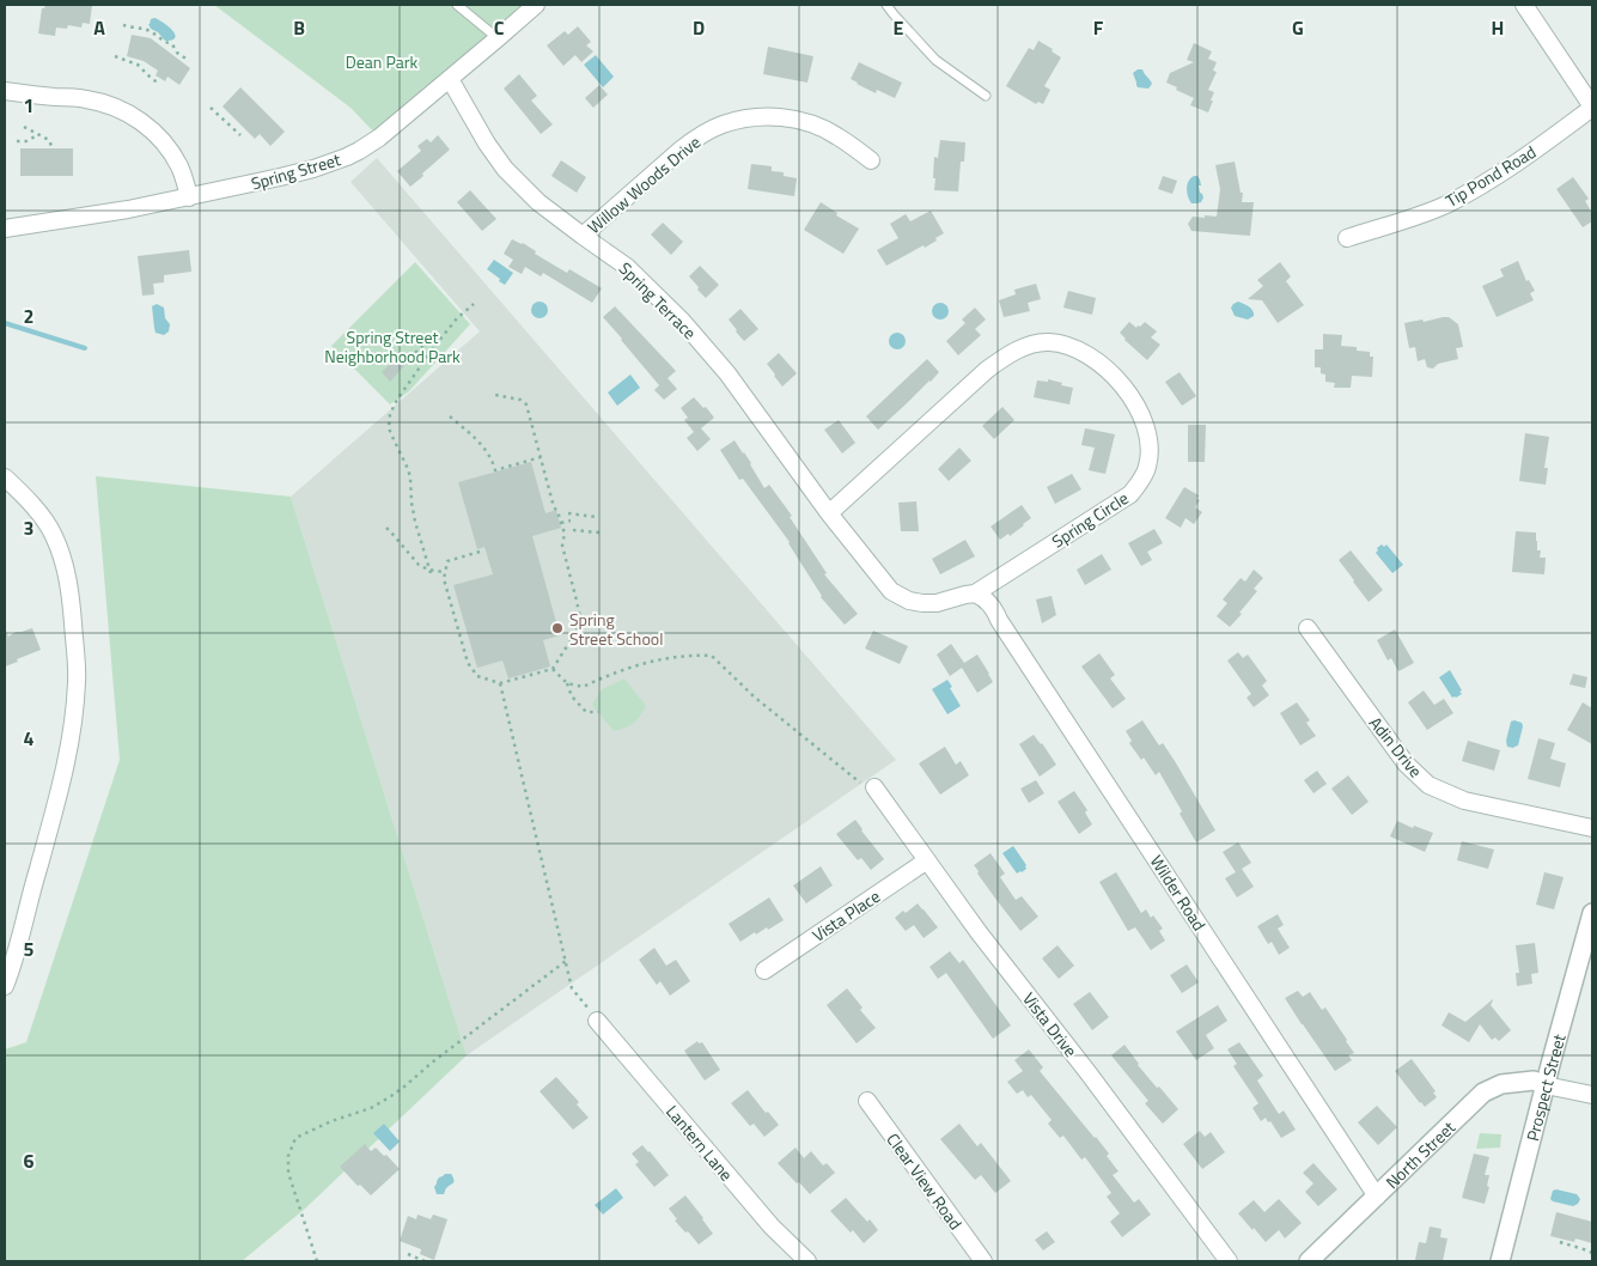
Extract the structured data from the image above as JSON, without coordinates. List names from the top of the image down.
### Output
{
  "streets": {
    "street": [
      "Spring Street",
      "Tip Pond Road",
      "Willow Woods Drive",
      "Spring Terrace",
      "Spring Circle",
      "Adin Drive",
      "Wilder Road",
      "Vista Place",
      "Vista Drive",
      "Prospect Street",
      "Lantern Lane",
      "North Street",
      "Clear View Road"
    ]
  },
  "crossings": [
    ["Spring Street", "Spring Terrace"],
    ["Willow Woods Drive", "Spring Terrace"],
    ["Spring Terrace", "Spring Circle"],
    ["Spring Circle", "Wilder Road"],
    ["Wilder Road", "North Street"],
    ["Vista Place", "Vista Drive"],
    ["Prospect Street", "North Street"]
  ],
  "parks": ["Dean Park", "Spring Street Neighborhood Park"],
  "places": ["Spring Street School"],
  "grid": {
    "columns": [
      "A",
      "B",
      "C",
      "D",
      "E",
      "F",
      "G",
      "H"
    ],
    "rows": [
      "1",
      "2",
      "3",
      "4",
      "5",
      "6"
    ]
  }
}
